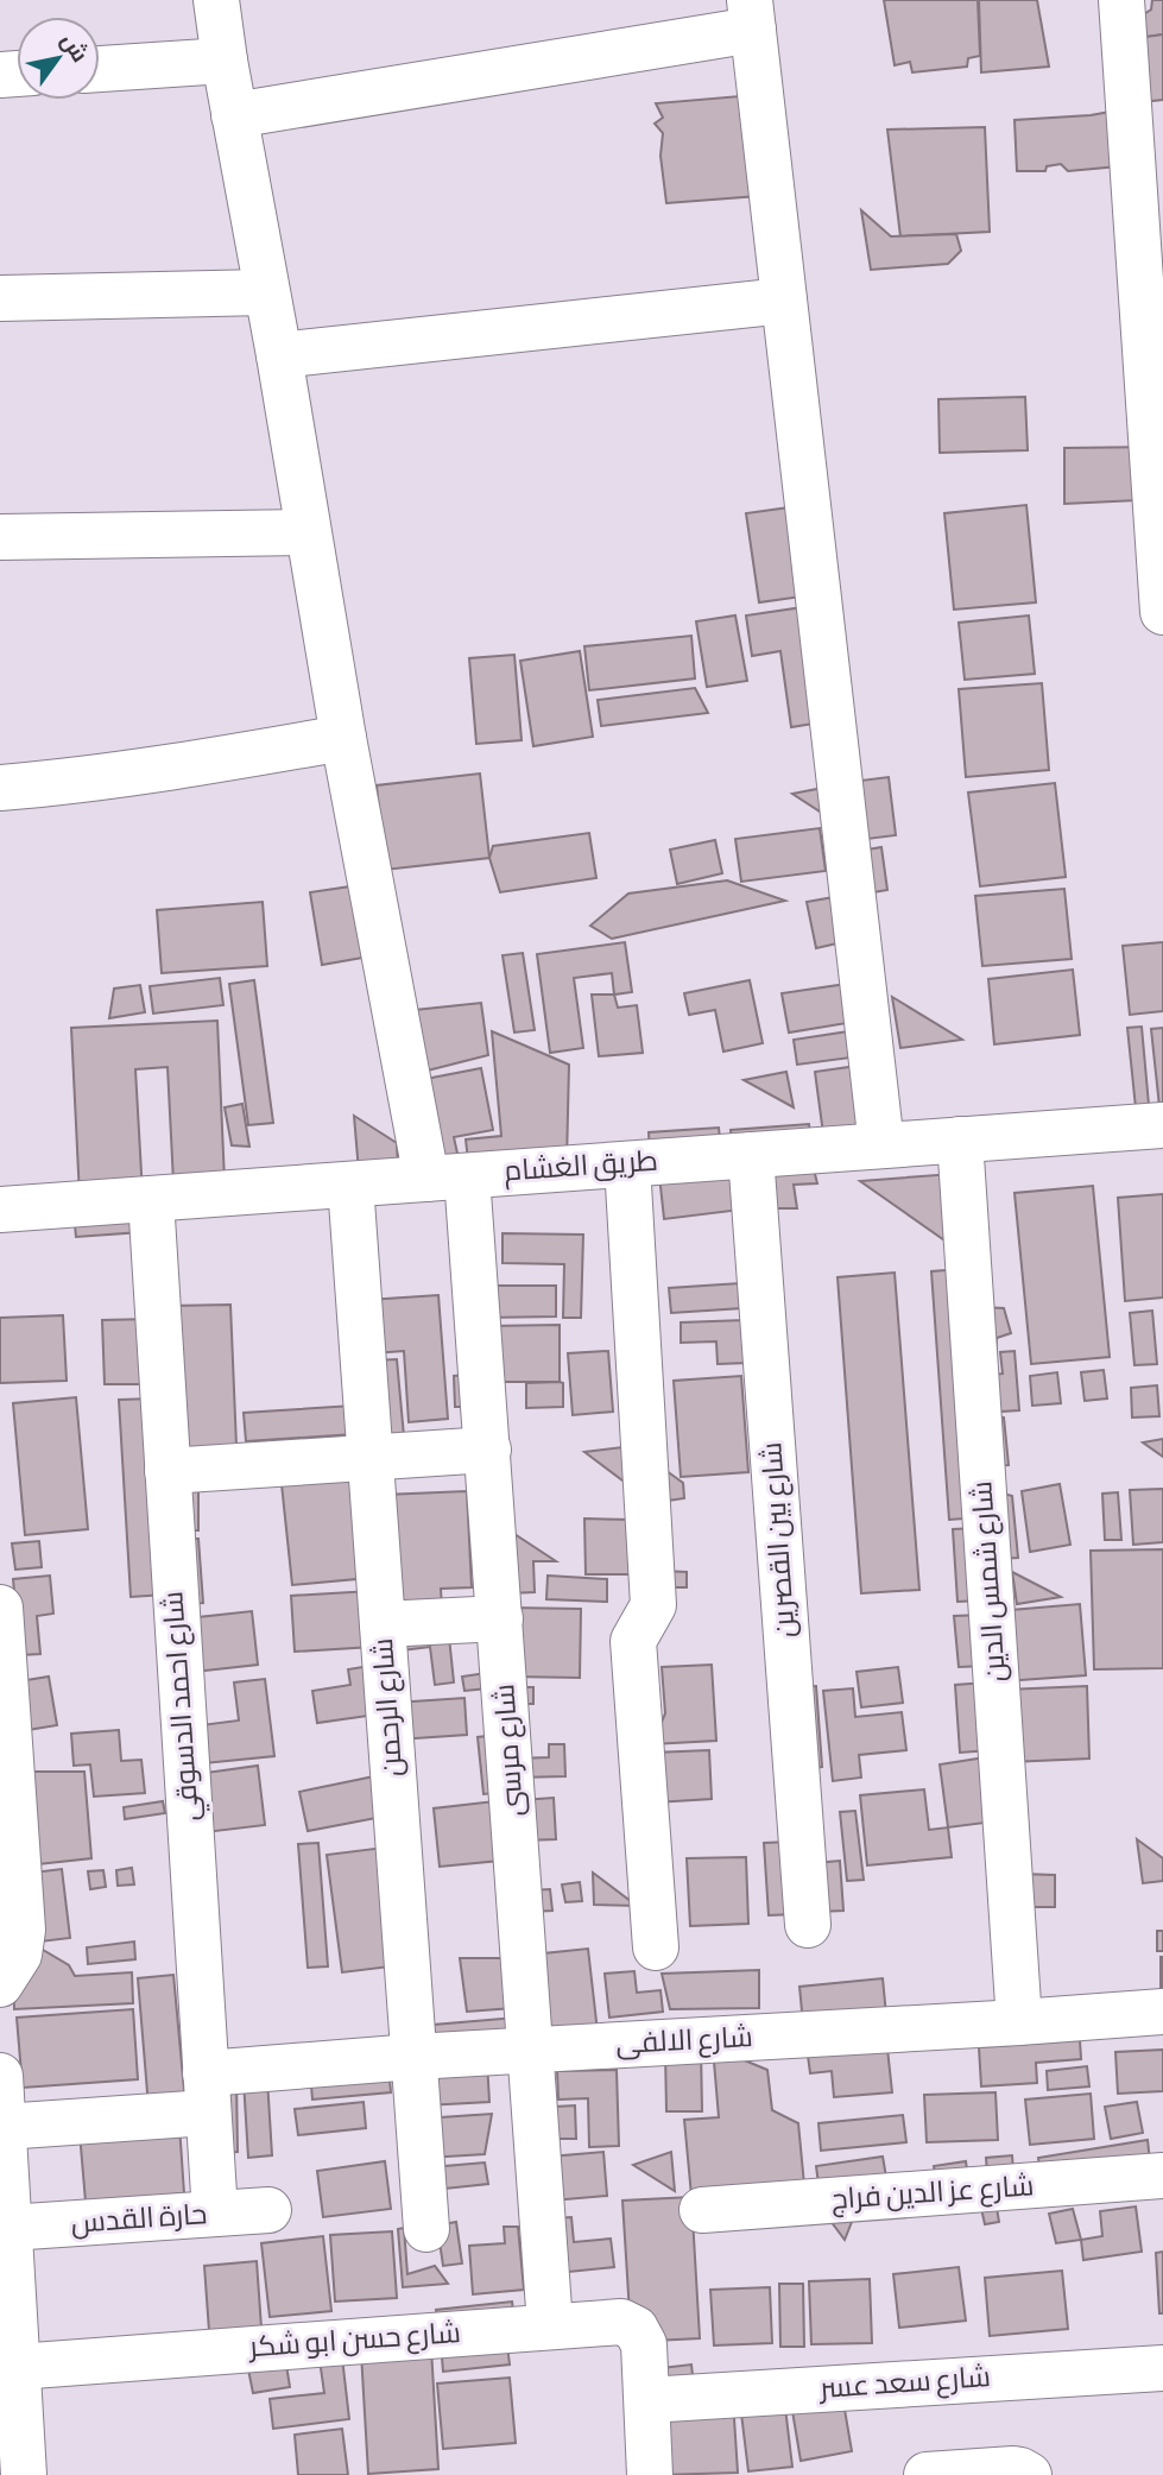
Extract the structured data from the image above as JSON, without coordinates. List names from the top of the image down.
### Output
{
  "streets": {
    "street": [
      "طريق الغشام",
      "شارع بين القصرين",
      "شارع شمس الدين",
      "شارع احمد الدسوقي",
      "شارع الرحمن",
      "شارع مرسى",
      "شارع الالفى",
      "شارع عز الدين فراج",
      "حارة القدس",
      "شارع حسن ابو شكر",
      "شارع سعد عسر"
    ]
  },
  "crossings": [
    ["طريق الغشام", "شارع بين القصرين"],
    ["طريق الغشام", "شارع شمس الدين"],
    ["طريق الغشام", "شارع احمد الدسوقي"],
    ["طريق الغشام", "شارع الرحمن"],
    ["طريق الغشام", "شارع مرسى"],
    ["شارع شمس الدين", "شارع الالفى"],
    ["شارع احمد الدسوقي", "شارع الالفى"],
    ["شارع احمد الدسوقي", "حارة القدس"],
    ["شارع الرحمن", "شارع الالفى"],
    ["شارع مرسى", "شارع الالفى"],
    ["شارع مرسى", "شارع حسن ابو شكر"],
    ["شارع حسن ابو شكر", "شارع سعد عسر"]
  ],
  "north": "top right"
}
